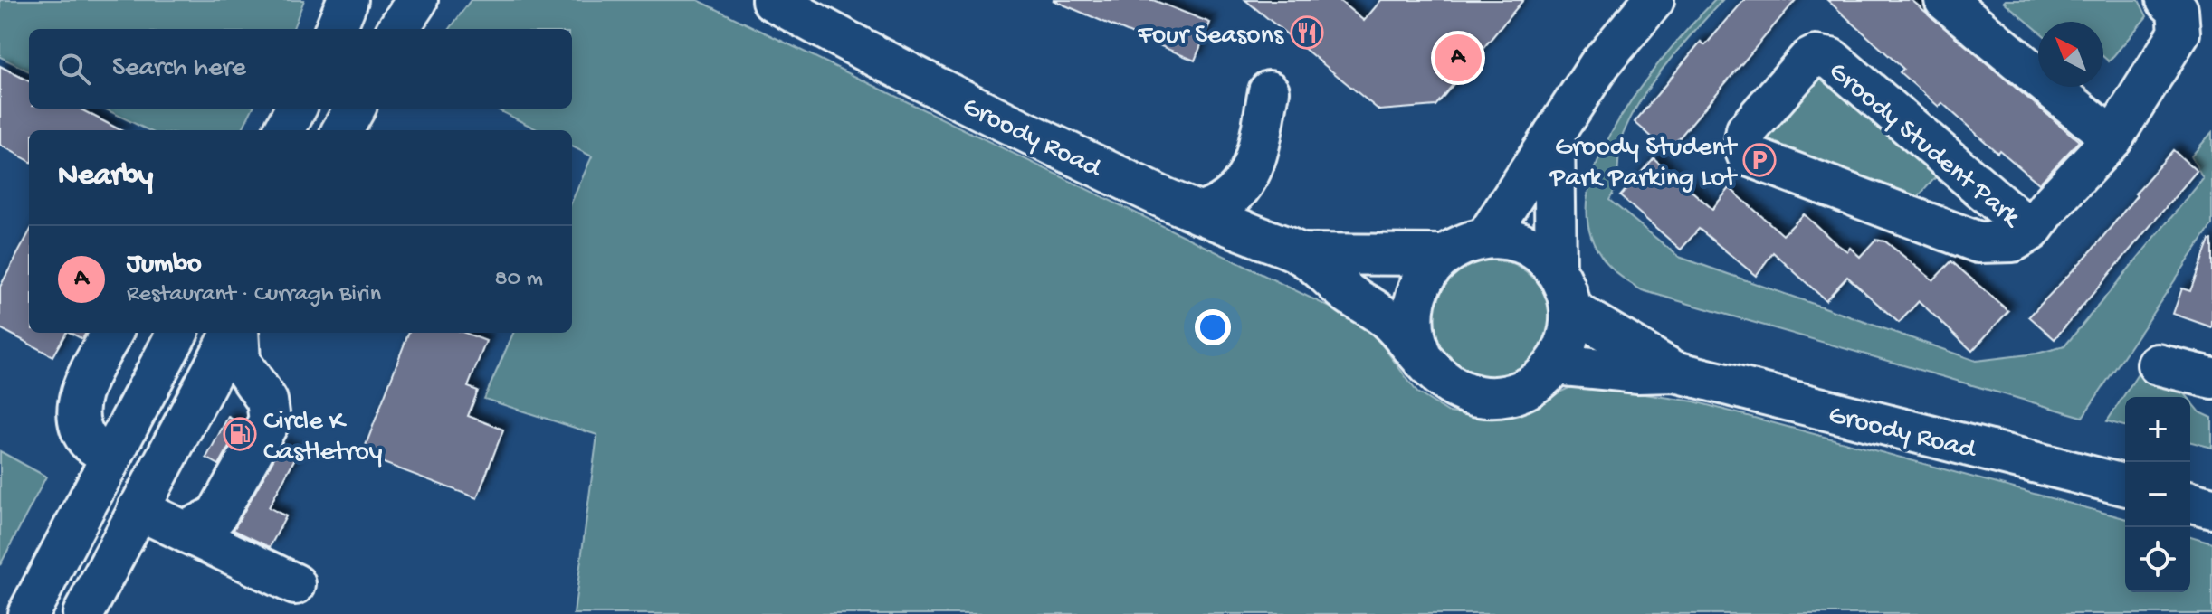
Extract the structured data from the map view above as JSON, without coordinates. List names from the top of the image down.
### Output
{
  "streets": {
    "street": ["Groody Road", "Groody Student Park"]
  },
  "places": {
    "restaurant": ["Four Seasons"],
    "parking": ["Groody Student Park Parking Lot"],
    "fuel station": ["Circle K Castletroy"]
  },
  "north": "top left",
  "page": {
    "search": "Search here",
    "pins": "A",
    "heading": "Nearby",
    "list": [
      {
        "mark": "A",
        "name": "Jumbo",
        "note": "Restaurant · Curragh Birin",
        "value": "80 m"
      }
    ],
    "map_buttons": ["+", "−"]
  }
}
